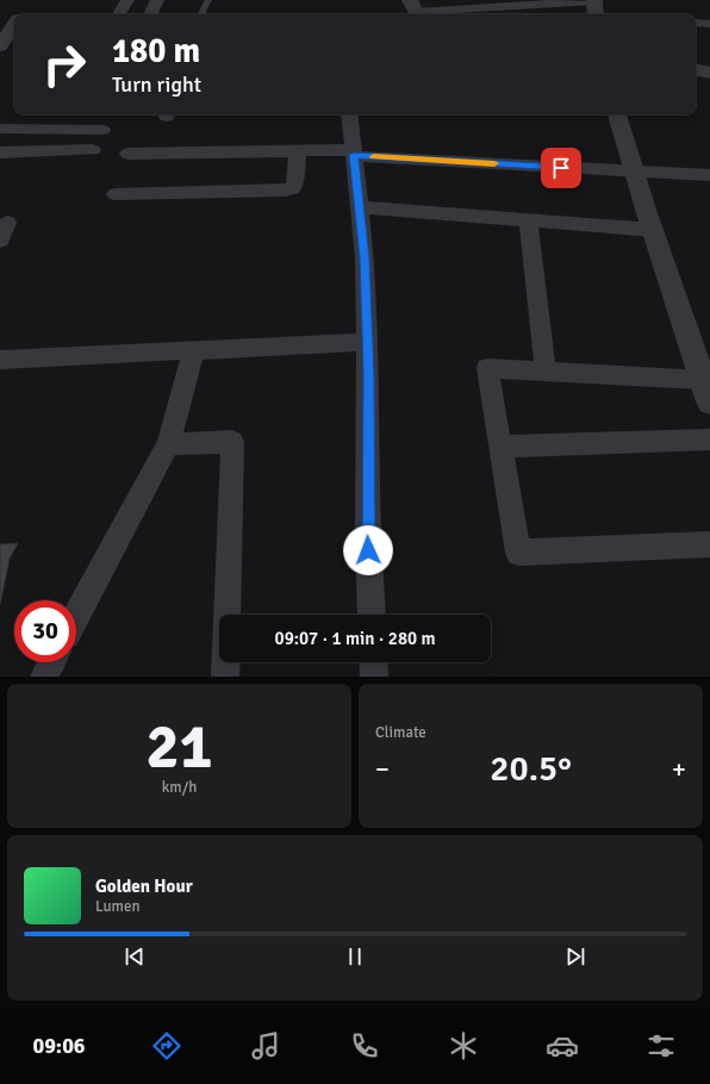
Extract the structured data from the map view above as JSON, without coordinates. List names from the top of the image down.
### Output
{
  "page": {
    "turn": ["180 m", "Turn right"],
    "limit": "30",
    "trip": "09:07 · 1 min · 280 m",
    "tile": [
      ["21", "km/h"],
      "Climate"
    ],
    "heat": ["−", "20.5°", "+"],
    "song": ["Golden Hour", "Lumen"],
    "tabs": "09:06"
  }
}
